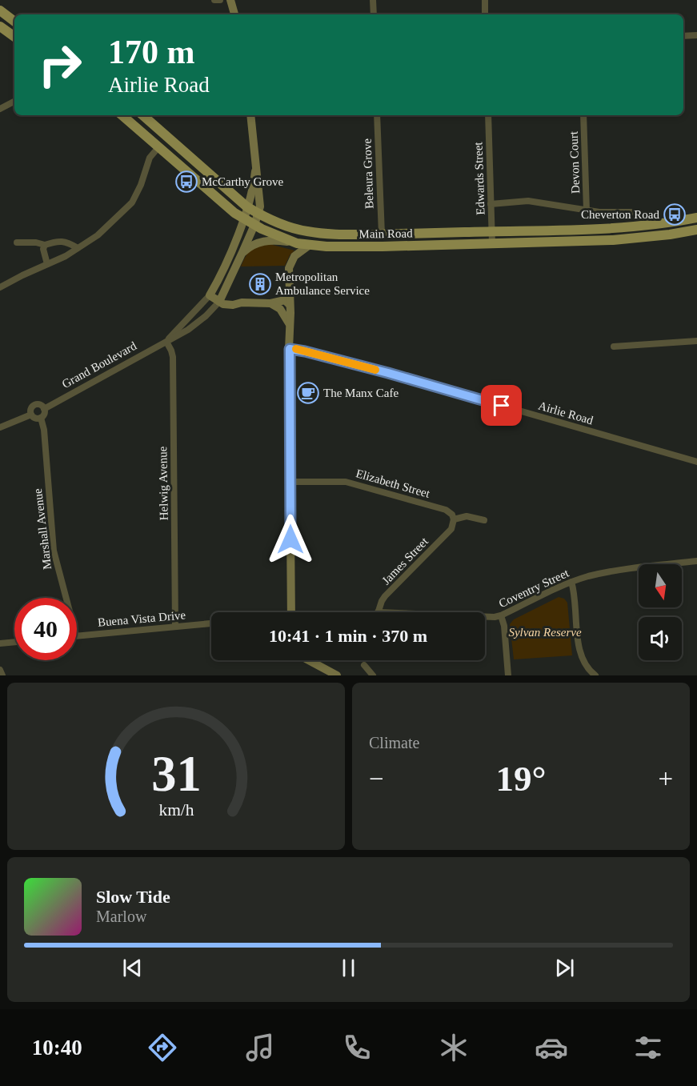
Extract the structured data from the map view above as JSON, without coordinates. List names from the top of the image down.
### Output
{
  "streets": {
    "main road": ["Main Road"],
    "street": [
      "Devon Court",
      "Beleura Grove",
      "Edwards Street",
      "Grand Boulevard",
      "Airlie Road",
      "Helwig Avenue",
      "Elizabeth Street",
      "Marshall Avenue",
      "James Street",
      "Coventry Street",
      "Buena Vista Drive"
    ]
  },
  "crossings": [
    ["Beleura Grove", "Main Road"],
    ["Edwards Street", "Main Road"],
    ["Main Road", "Grand Boulevard"],
    ["Grand Boulevard", "Helwig Avenue"],
    ["Grand Boulevard", "Marshall Avenue"],
    ["Helwig Avenue", "Buena Vista Drive"],
    ["Elizabeth Street", "James Street"]
  ],
  "parks": ["Sylvan Reserve"],
  "places": {
    "bus stop": ["McCarthy Grove", "Cheverton Road"],
    "building": ["Metropolitan Ambulance Service"],
    "cafe": ["The Manx Cafe"]
  },
  "north": "bottom",
  "page": {
    "turn": ["170 m", "Airlie Road"],
    "limit": "40",
    "trip": "10:41 · 1 min · 370 m",
    "tile": "Climate",
    "heat": ["−", "19°", "+"],
    "song": ["Slow Tide", "Marlow"],
    "tabs": "10:40",
    "gauge": ["31", "km/h"]
  }
}
